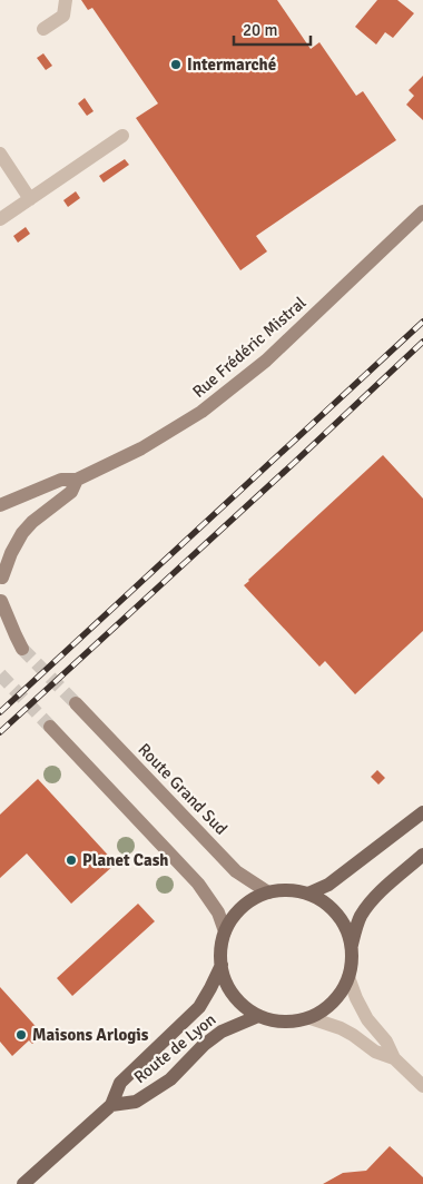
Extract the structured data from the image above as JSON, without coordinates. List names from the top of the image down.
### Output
{
  "streets": {
    "main road": ["Route de Lyon"],
    "street": ["Rue Frédéric Mistral", "Route Grand Sud"]
  },
  "crossings": [
    ["Route Grand Sud", "Route de Lyon"]
  ],
  "places": ["Intermarché", "Planet Cash", "Maisons Arlogis"],
  "scale_bar": "20 m"
}
